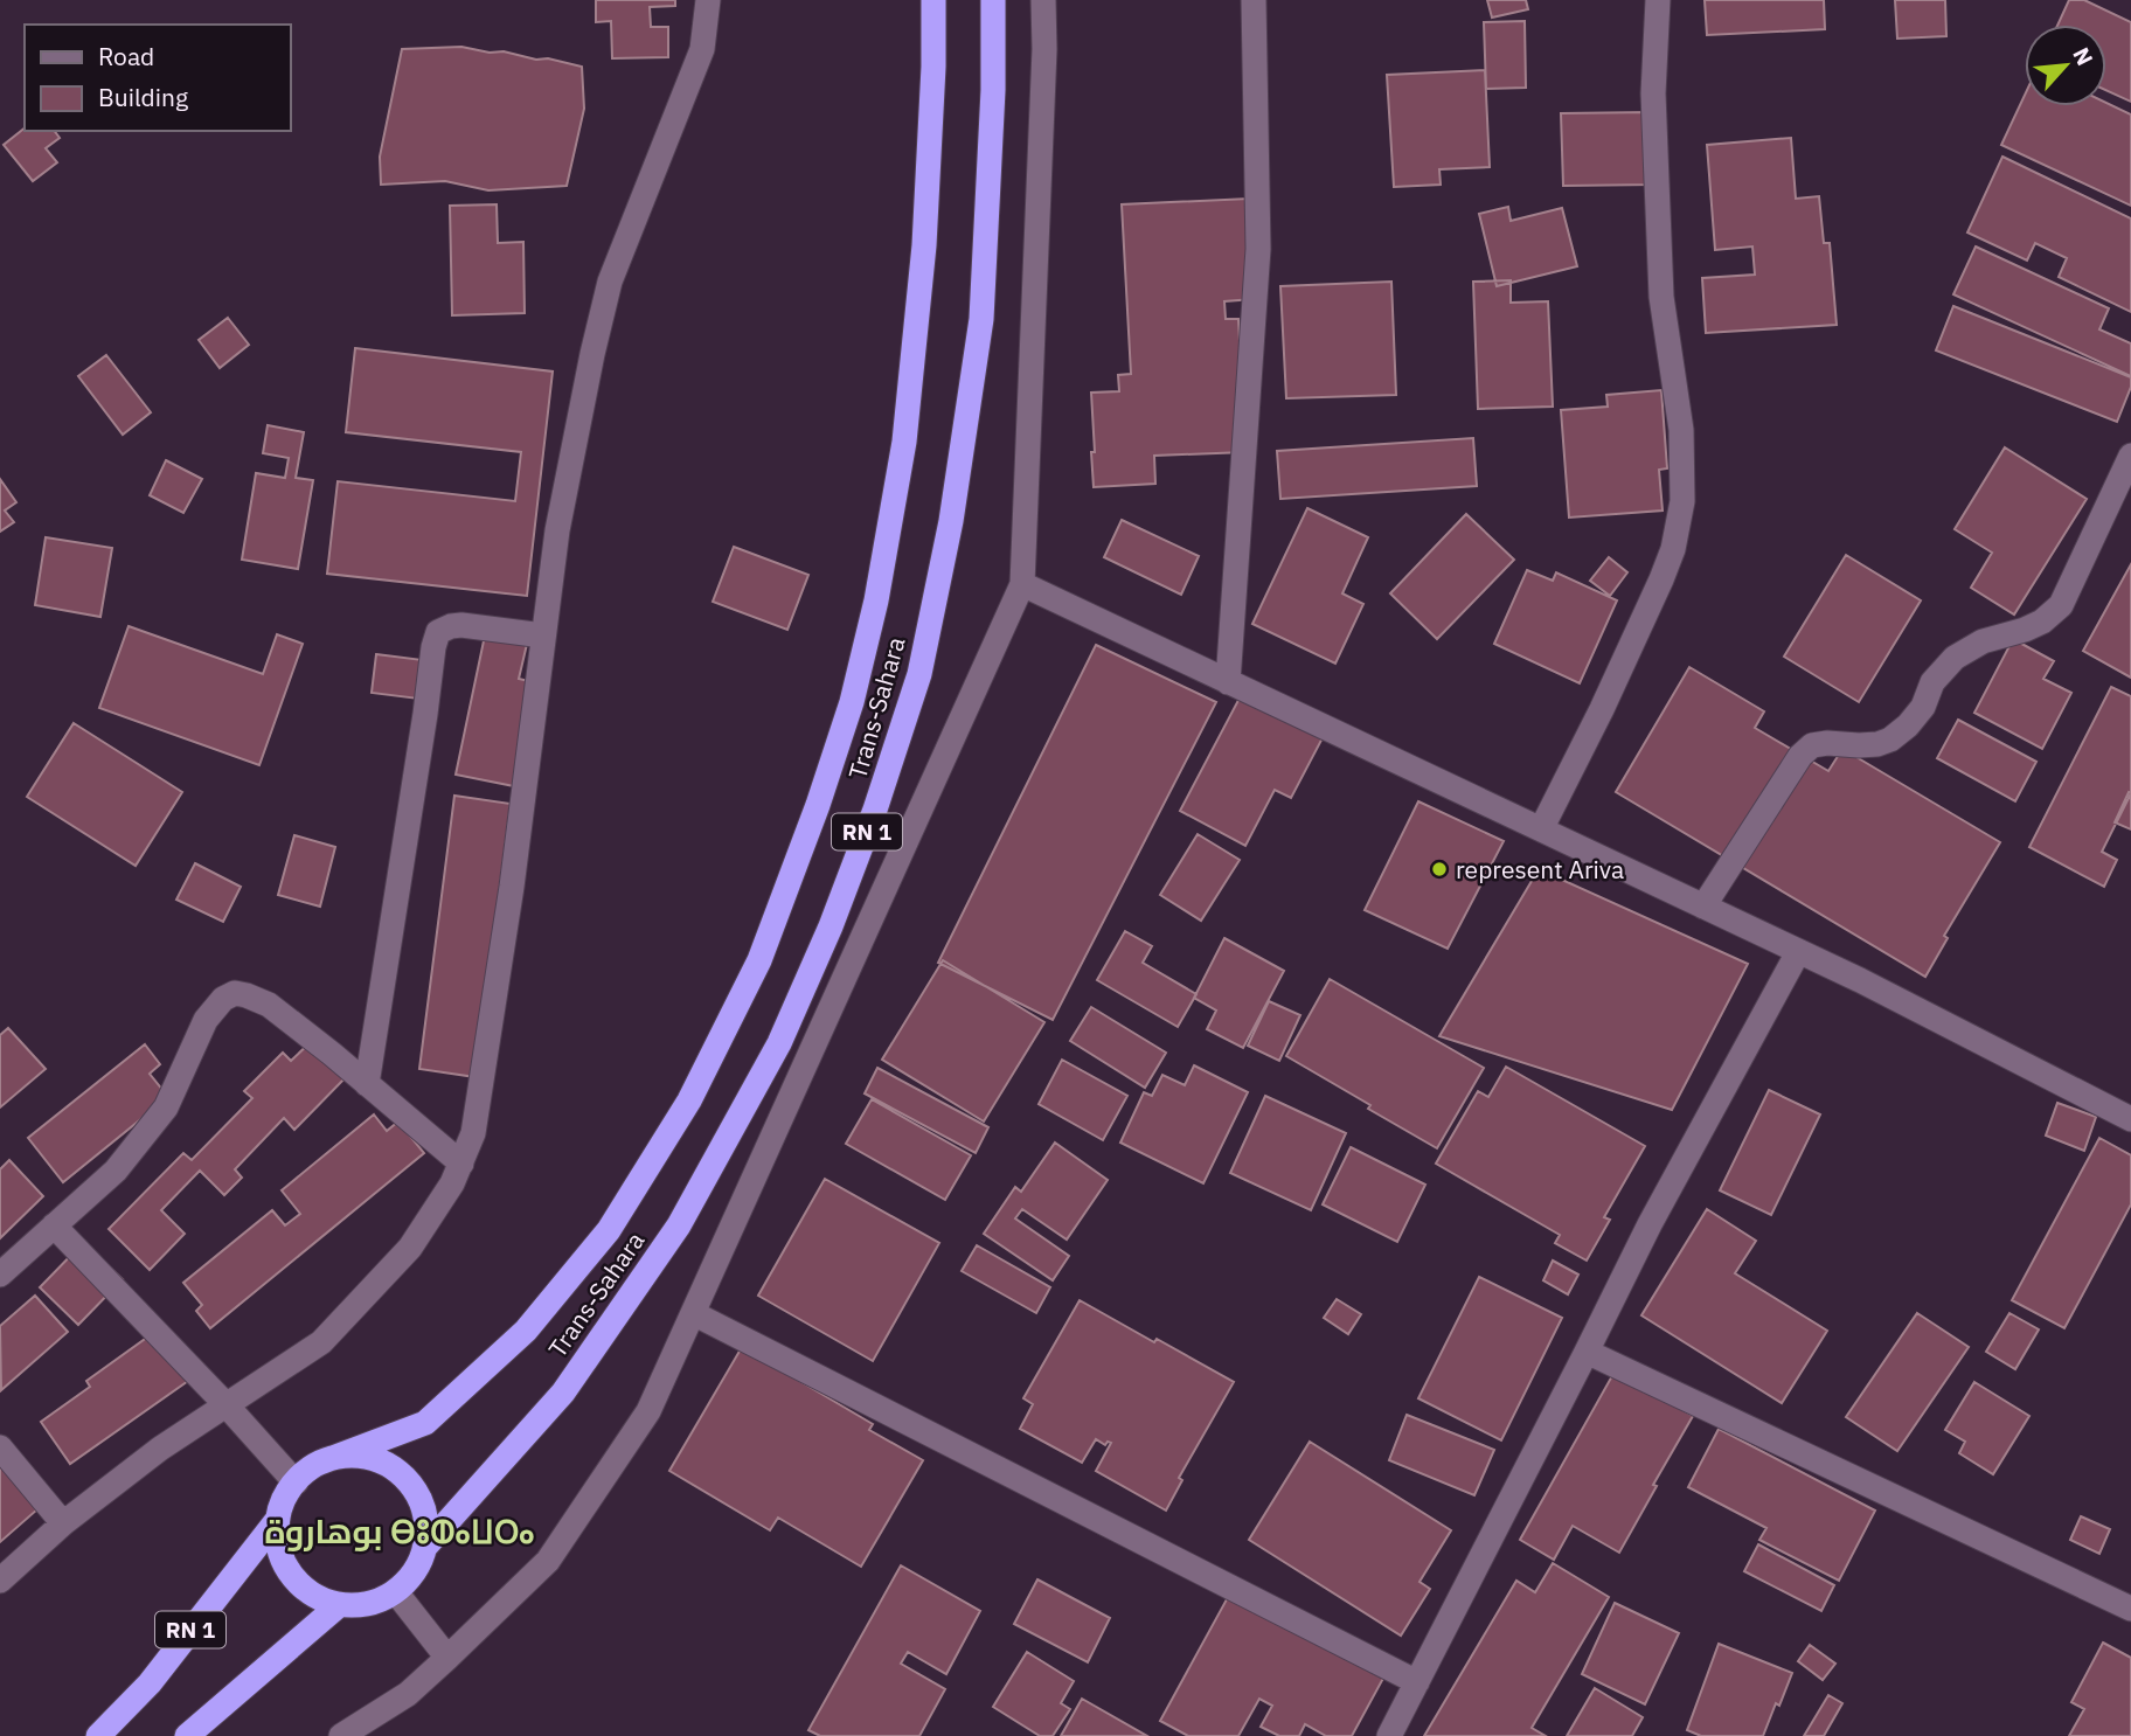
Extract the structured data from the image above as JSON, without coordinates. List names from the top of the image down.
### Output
{
  "streets": {
    "highway": ["Trans-Sahara", "RN 1"]
  },
  "crossings": [
    ["Trans-Sahara", "RN 1"]
  ],
  "districts": ["بوهاروة ⴱⵓⵀⴰⵡⵔⴰ"],
  "places": ["represent Ariva"],
  "legend": ["Road", "Building"],
  "north": "top right"
}
